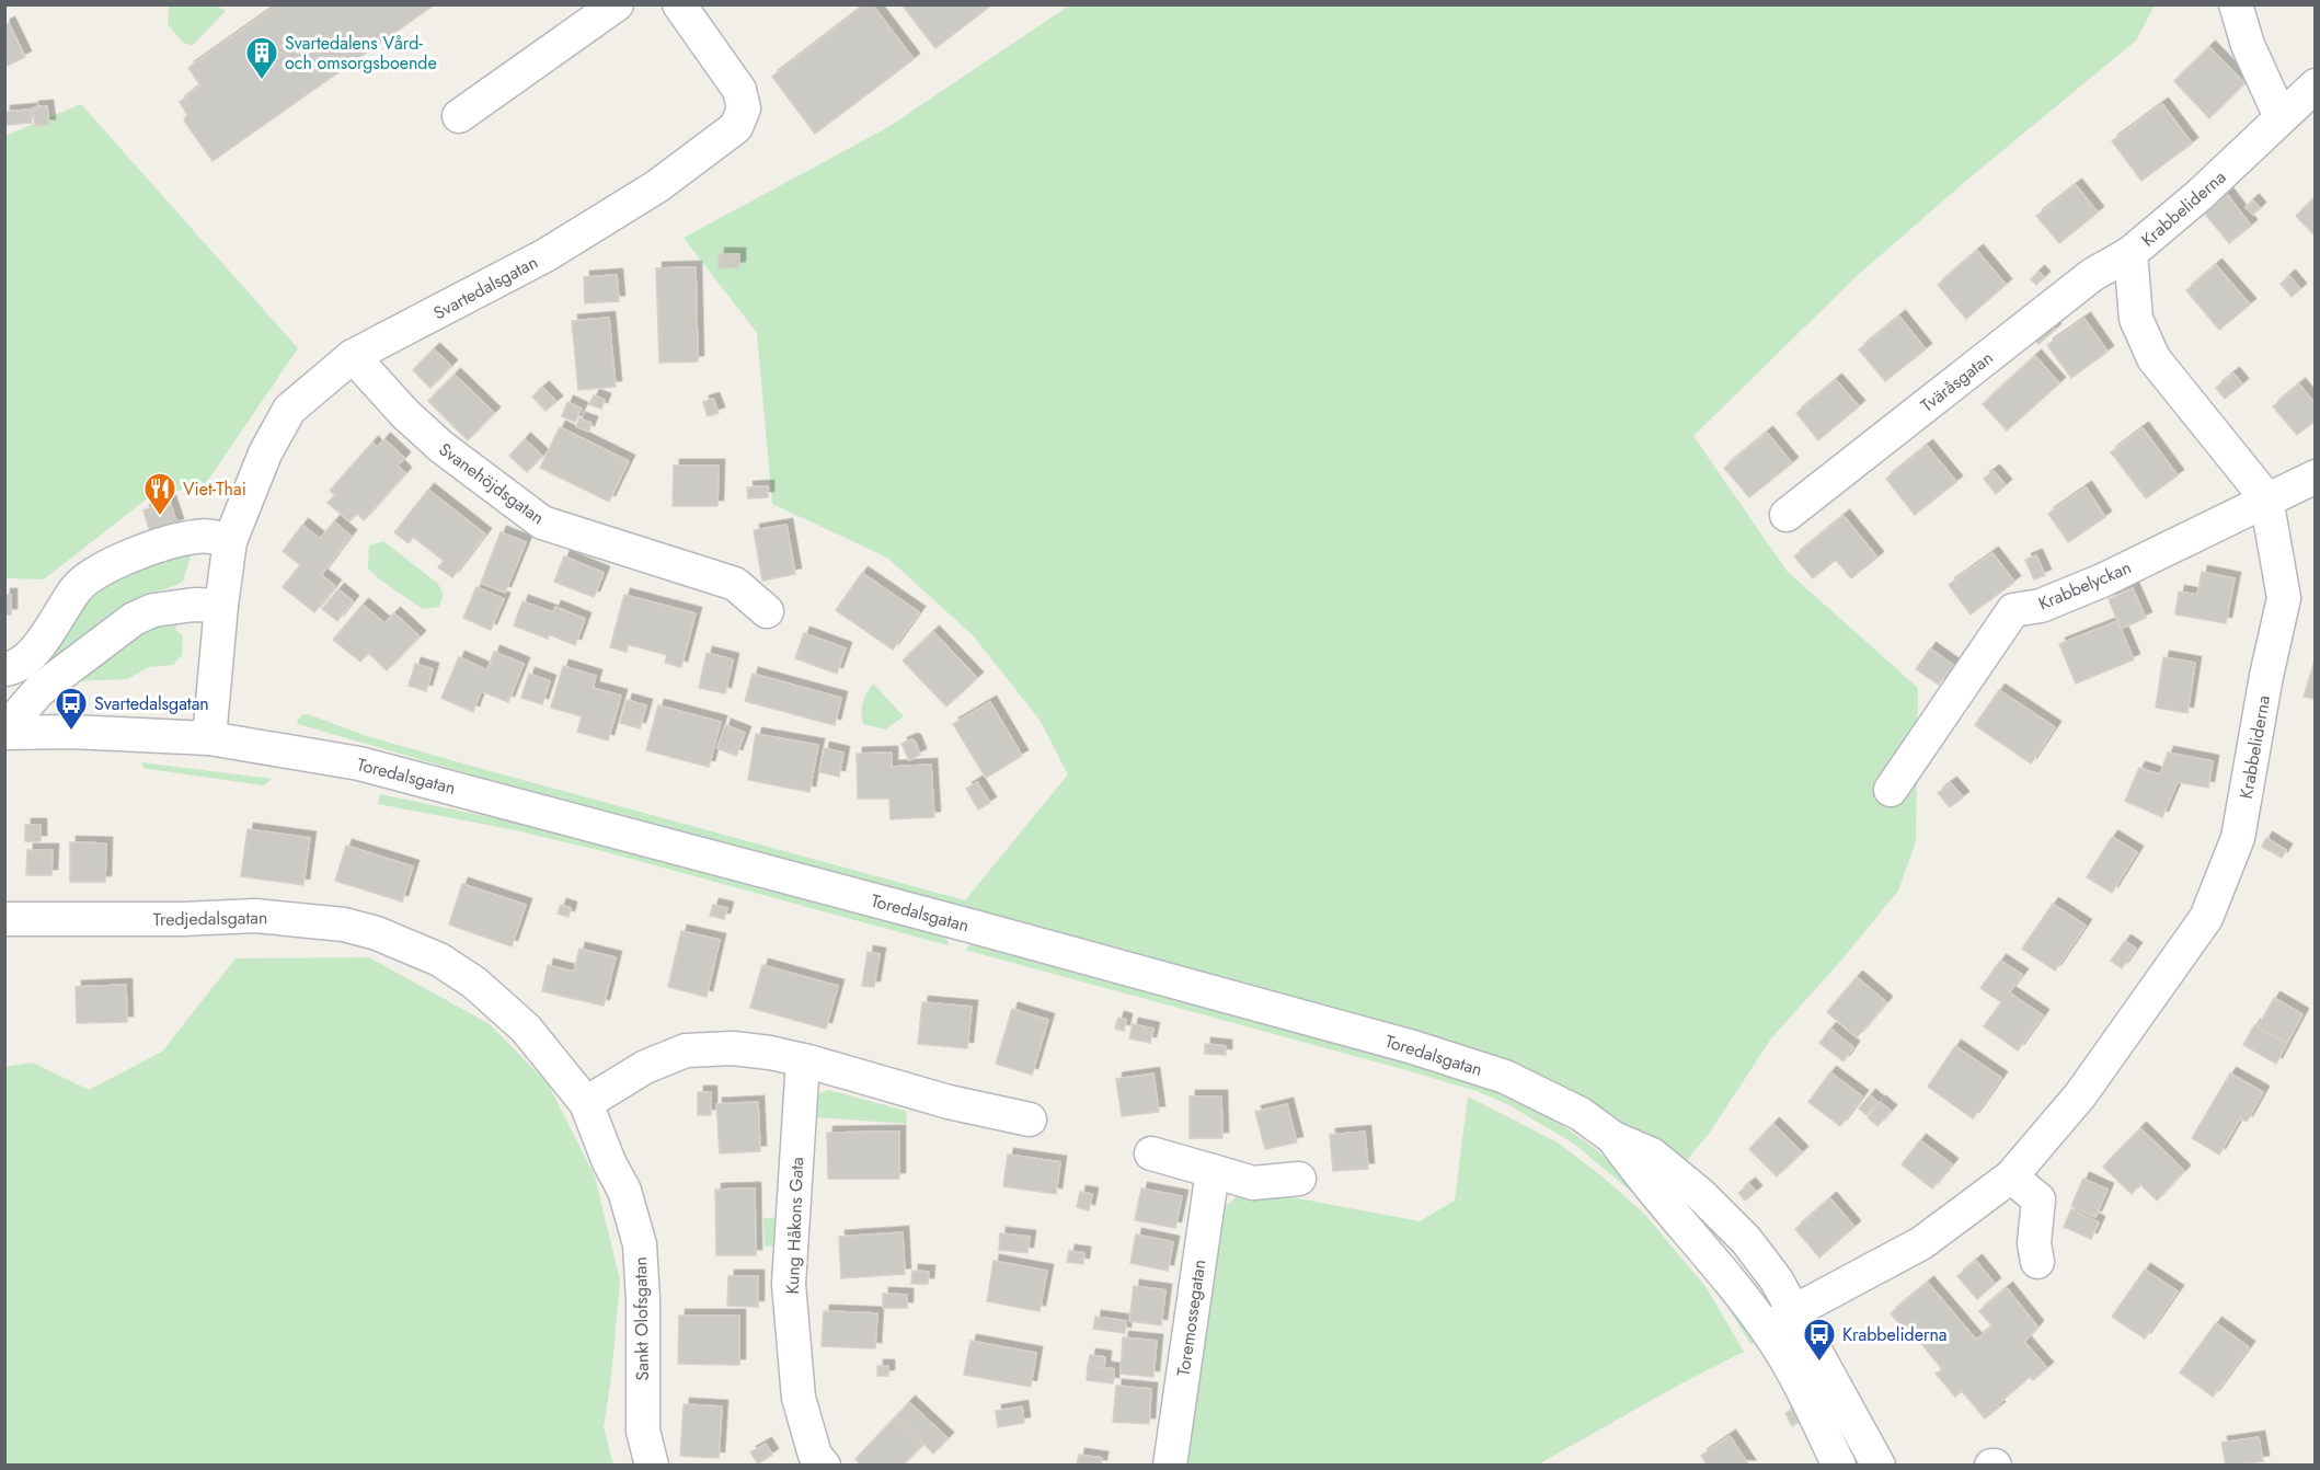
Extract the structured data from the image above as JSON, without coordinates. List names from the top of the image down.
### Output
{
  "streets": {
    "street": [
      "Krabbeliderna",
      "Svartedalsgatan",
      "Tväråsgatan",
      "Svanehöjdsgatan",
      "Krabbelyckan",
      "Toredalsgatan",
      "Tredjedalsgatan",
      "Kung Håkons Gata",
      "Toremossegatan",
      "Sankt Olofsgatan"
    ]
  },
  "crossings": [
    ["Krabbeliderna", "Tväråsgatan"],
    ["Krabbeliderna", "Krabbelyckan"],
    ["Krabbeliderna", "Toredalsgatan"],
    ["Svartedalsgatan", "Svanehöjdsgatan"],
    ["Svartedalsgatan", "Toredalsgatan"],
    ["Tredjedalsgatan", "Sankt Olofsgatan"]
  ],
  "places": {
    "building": ["Svartedalens Vård- och omsorgsboende"],
    "restaurant": ["Viet-Thai"],
    "bus stop": ["Svartedalsgatan", "Krabbeliderna"]
  }
}
